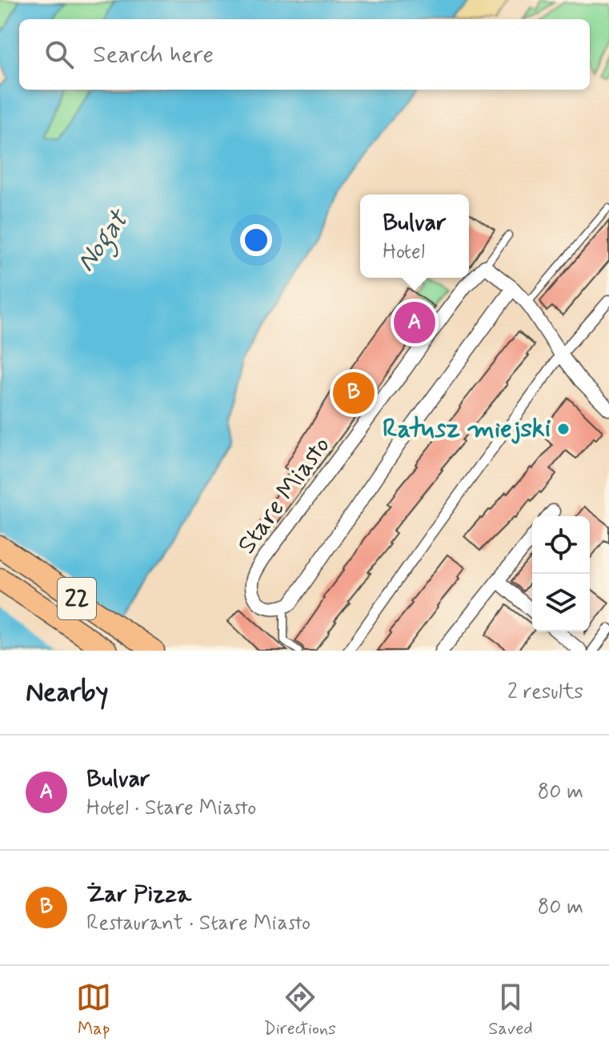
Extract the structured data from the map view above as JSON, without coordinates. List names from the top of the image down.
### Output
{
  "streets": {
    "main road": ["22"],
    "street": ["Stare Miasto"]
  },
  "water": ["Nogat"],
  "places": ["Ratusz miejski"],
  "page": {
    "search": "Search here",
    "popup": ["Bulvar", "Hotel"],
    "pins": ["A", "B"],
    "heading": ["Nearby", "2 results"],
    "list": [
      {
        "mark": "A",
        "name": "Bulvar",
        "note": "Hotel · Stare Miasto",
        "value": "80 m"
      },
      {
        "mark": "B",
        "name": "Żar Pizza",
        "note": "Restaurant · Stare Miasto",
        "value": "80 m"
      }
    ],
    "nav": ["Map", "Directions", "Saved"]
  }
}
